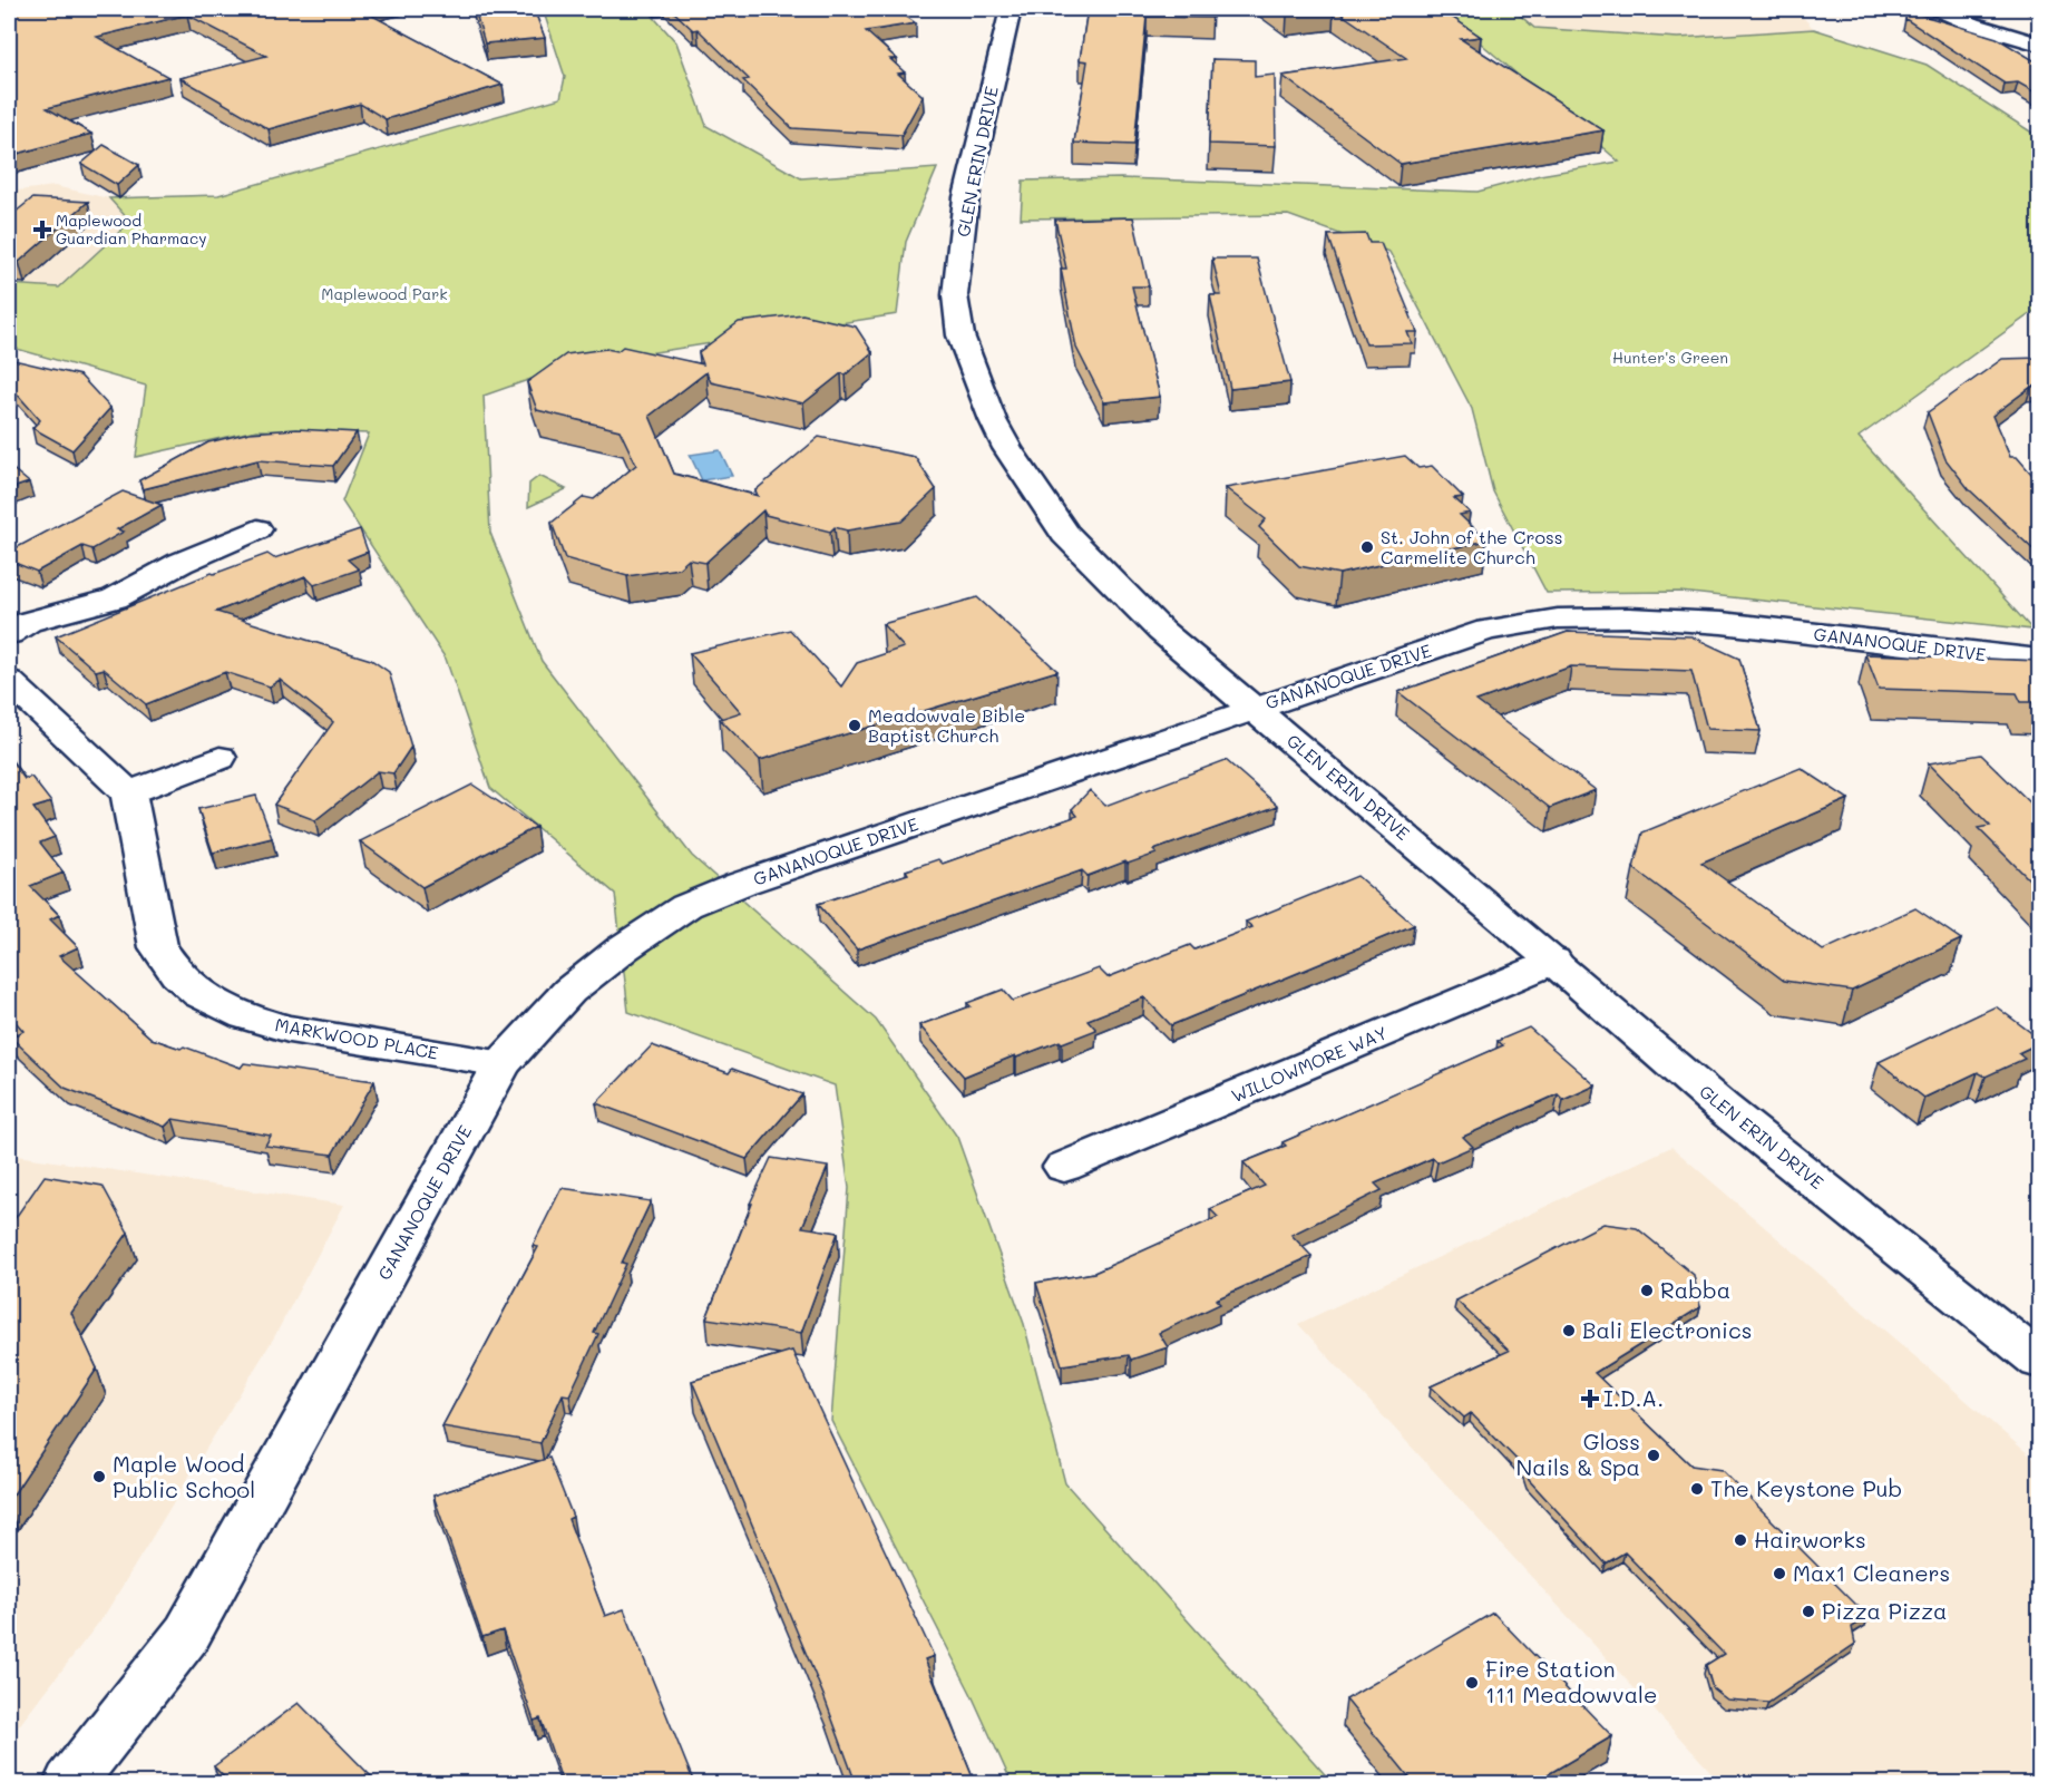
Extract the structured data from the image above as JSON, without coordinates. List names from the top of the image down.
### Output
{
  "streets": {
    "street": [
      "GLEN ERIN DRIVE",
      "GANANOQUE DRIVE",
      "MARKWOOD PLACE",
      "WILLOWMORE WAY"
    ]
  },
  "crossings": [
    ["GLEN ERIN DRIVE", "GANANOQUE DRIVE"],
    ["GLEN ERIN DRIVE", "WILLOWMORE WAY"],
    ["GANANOQUE DRIVE", "MARKWOOD PLACE"]
  ],
  "parks": ["Maplewood Park", "Hunter's Green"],
  "places": {
    "health": ["Maplewood Guardian Pharmacy", "I.D.A."],
    "other": [
      "St. John of the Cross Carmelite Church",
      "Meadowvale Bible Baptist Church",
      "Rabba",
      "Bali Electronics",
      "Gloss Nails & Spa",
      "Maple Wood Public School",
      "The Keystone Pub",
      "Hairworks",
      "Max1 Cleaners",
      "Pizza Pizza",
      "Fire Station 111 Meadowvale"
    ]
  }
}
